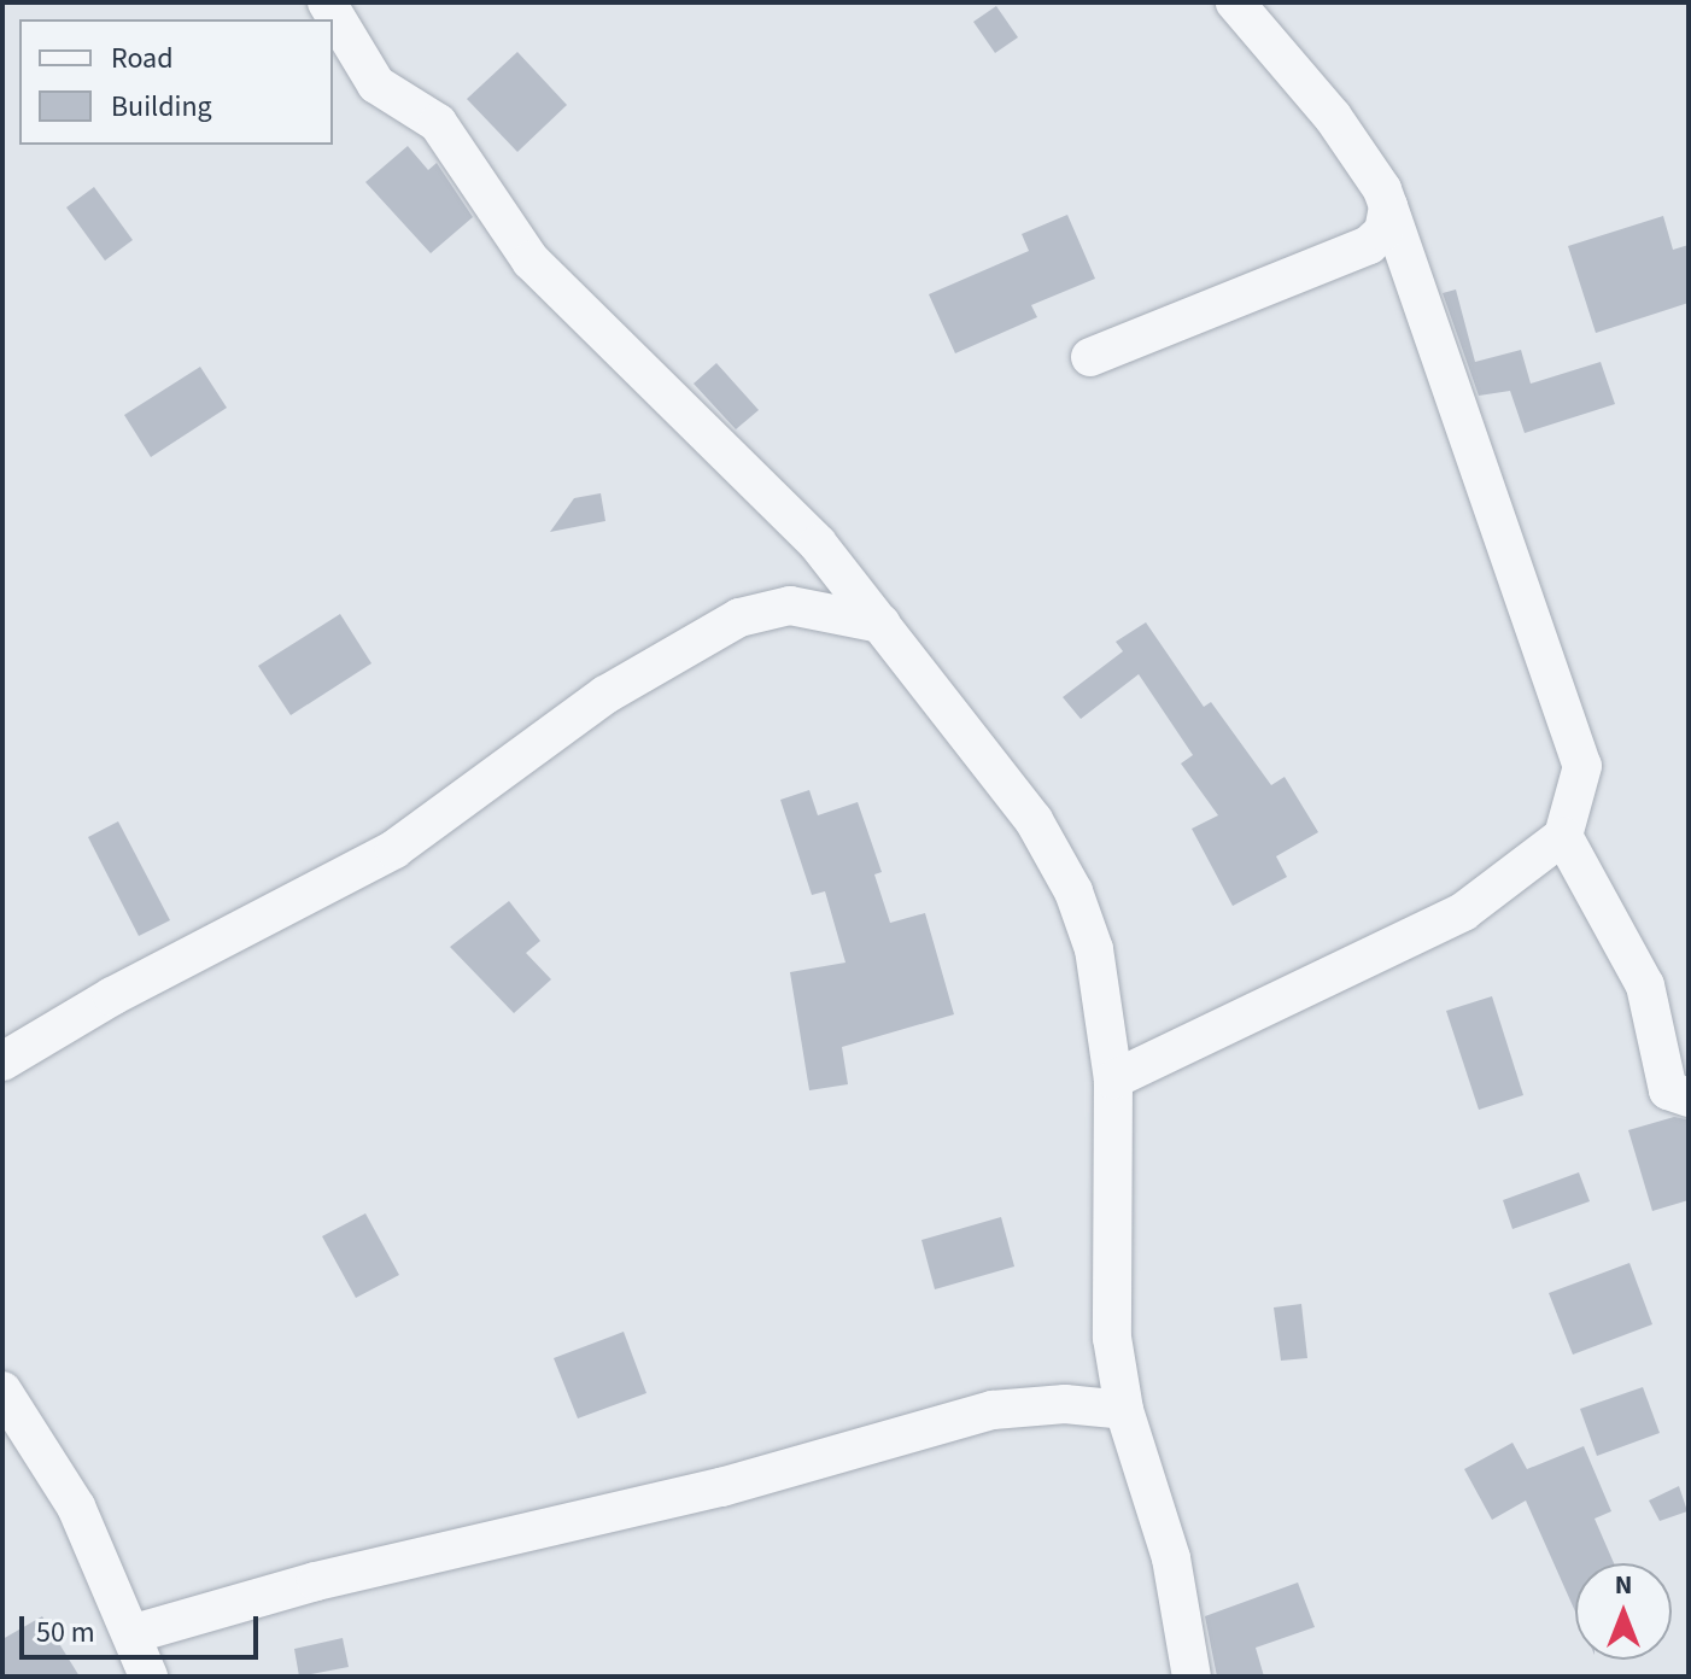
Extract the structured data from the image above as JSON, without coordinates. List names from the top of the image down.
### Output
{
  "legend": ["Road", "Building"],
  "scale_bar": "50 m",
  "north": "top"
}
